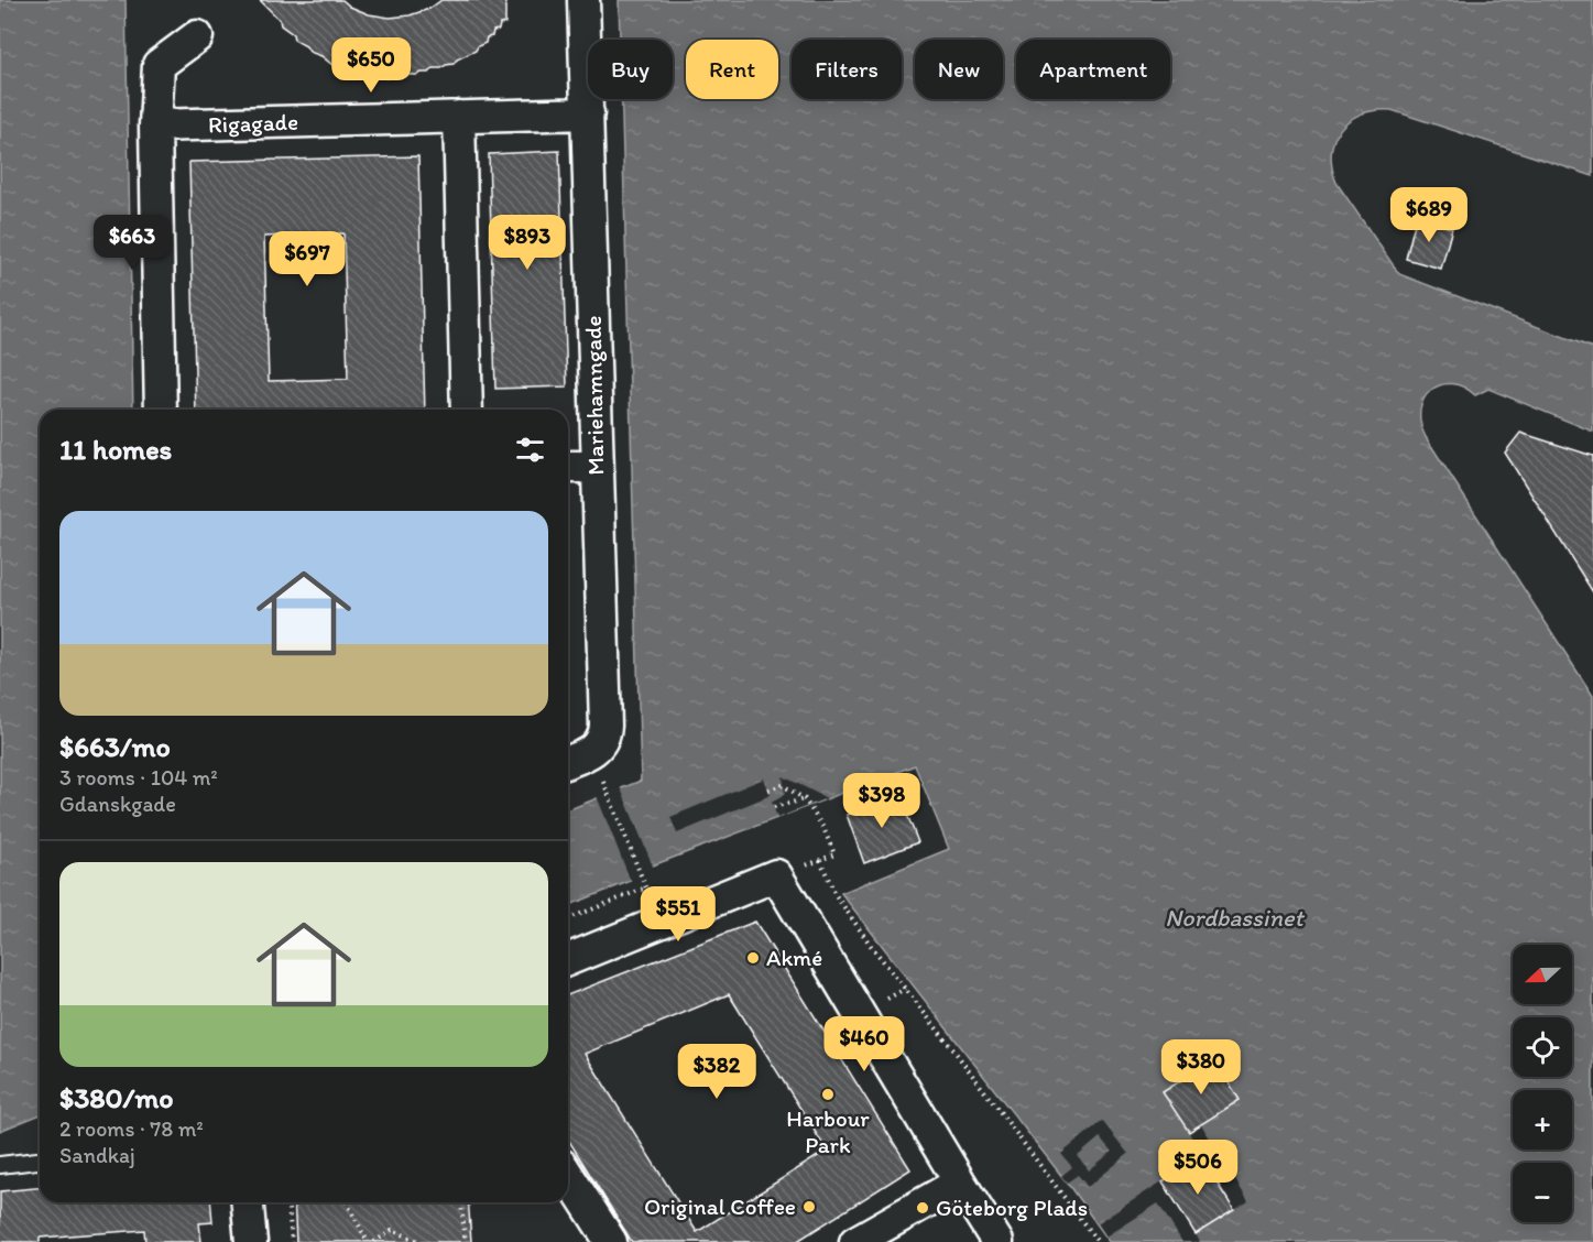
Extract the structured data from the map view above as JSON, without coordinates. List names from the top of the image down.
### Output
{
  "streets": {
    "street": ["Rigagade", "Mariehamngade"]
  },
  "crossings": [
    ["Rigagade", "Mariehamngade"]
  ],
  "water": ["Nordbassinet"],
  "places": [
    "Akmé",
    "Harbour Park",
    "Original Coffee",
    "Göteborg Plads"
  ],
  "north": "left",
  "page": {
    "price": [
      "$650",
      "$689",
      "$663",
      "$893",
      "$697",
      "$398",
      "$551",
      "$460",
      "$380",
      "$382",
      "$506"
    ],
    "chip": [
      "Buy",
      "Rent",
      "Filters",
      "New",
      "Apartment"
    ],
    "heading": "11 homes",
    "list": [
      {
        "name": "$663/mo",
        "note": "3 rooms · 104 m² · Gdanskgade"
      },
      {
        "name": "$380/mo",
        "note": "2 rooms · 78 m² · Sandkaj"
      }
    ],
    "map_buttons": ["+", "−"]
  }
}
